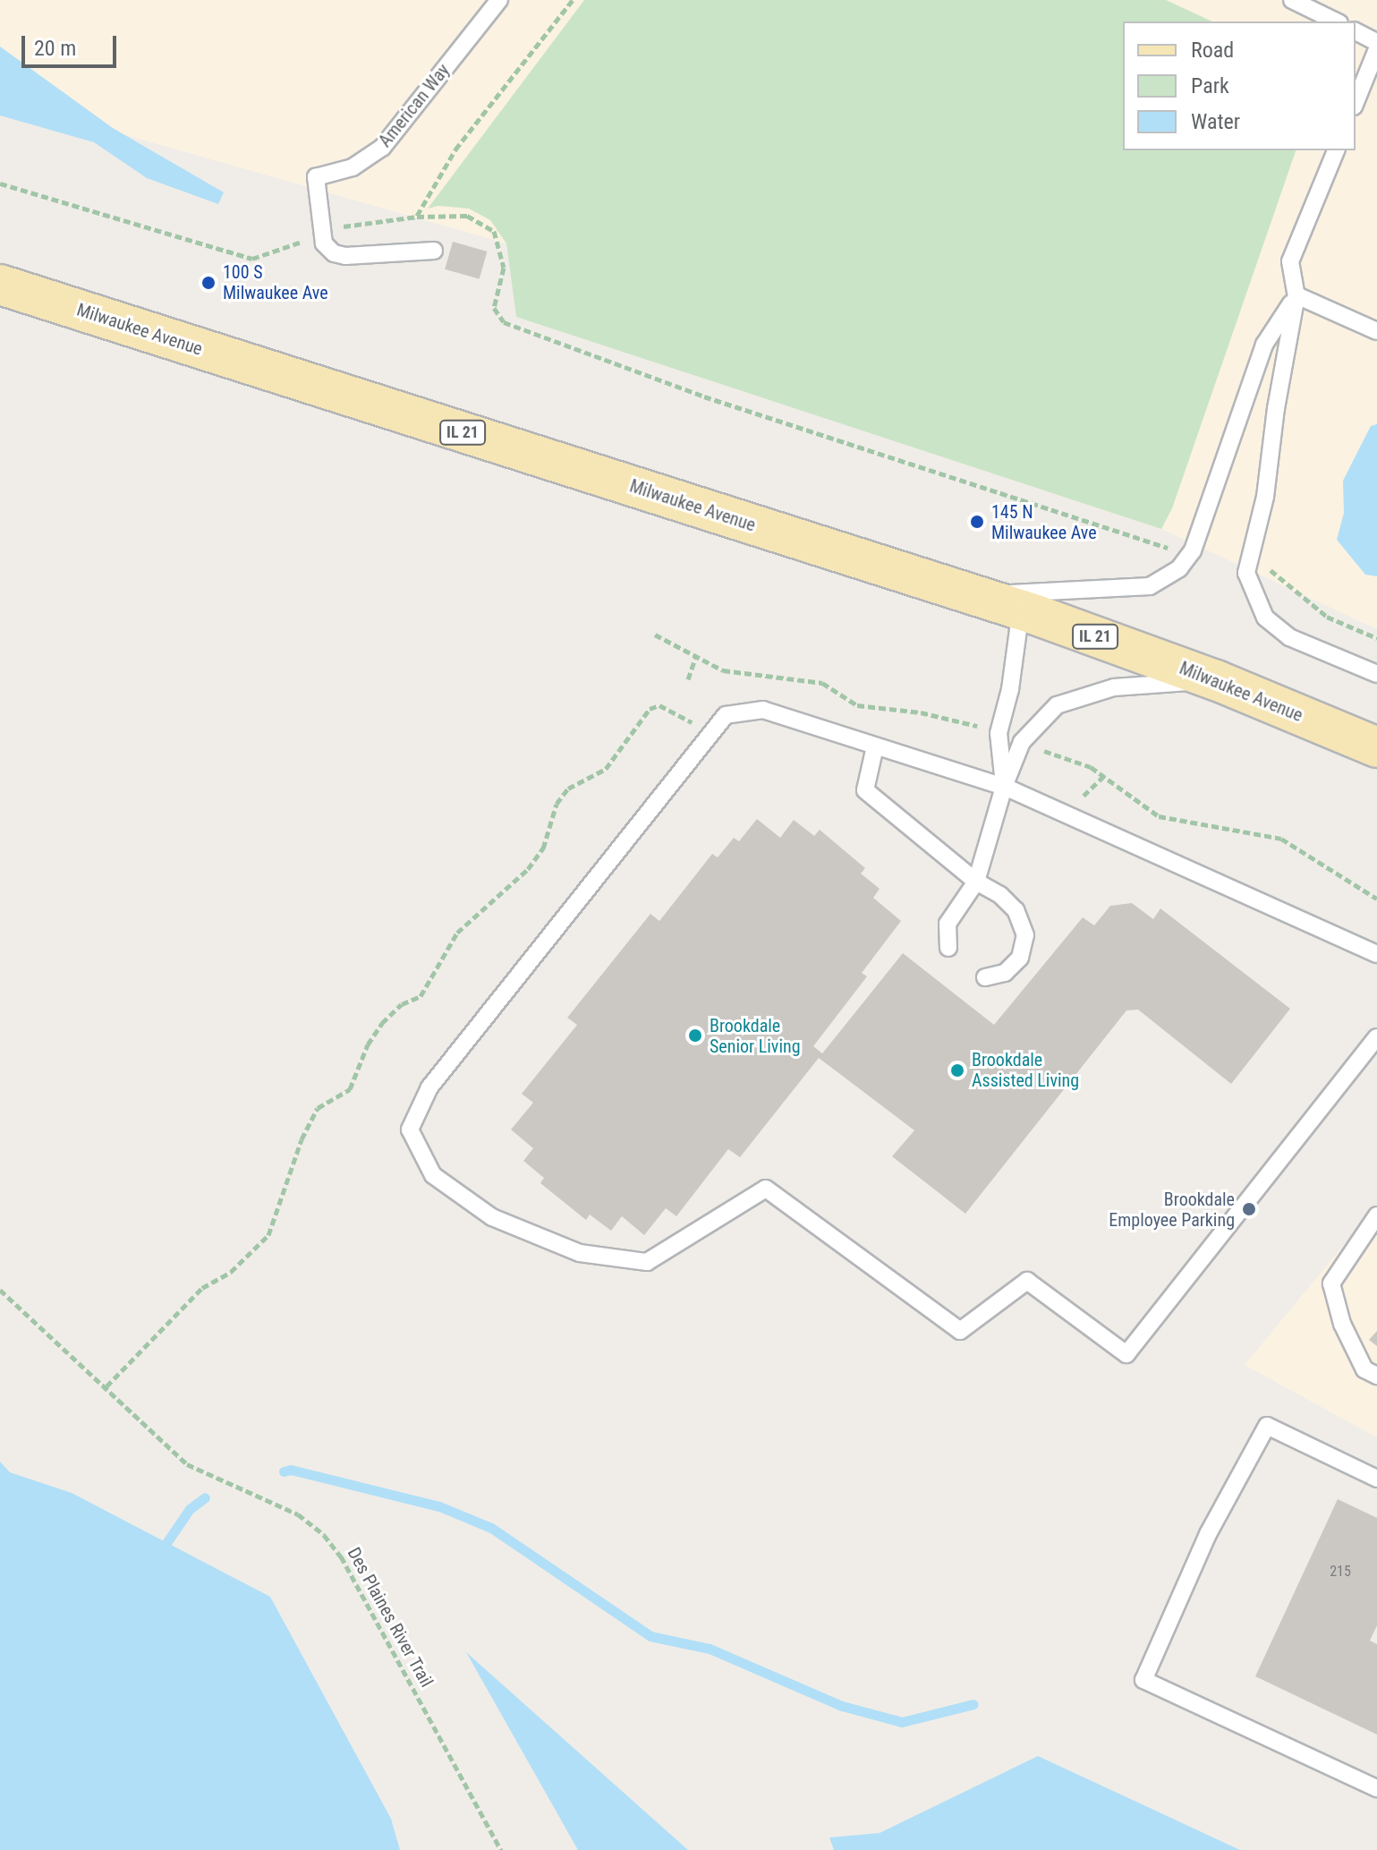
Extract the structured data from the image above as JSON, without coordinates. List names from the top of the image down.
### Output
{
  "streets": {
    "main road": ["Milwaukee Avenue", "IL 21"],
    "lane": ["American Way"],
    "path": ["Des Plaines River Trail"]
  },
  "places": [
    "100 S Milwaukee Ave",
    "145 N Milwaukee Ave",
    "Brookdale Senior Living",
    "Brookdale Assisted Living",
    "Brookdale Employee Parking"
  ],
  "house_numbers": ["215"],
  "legend": ["Road", "Park", "Water"],
  "scale_bar": "20 m"
}
